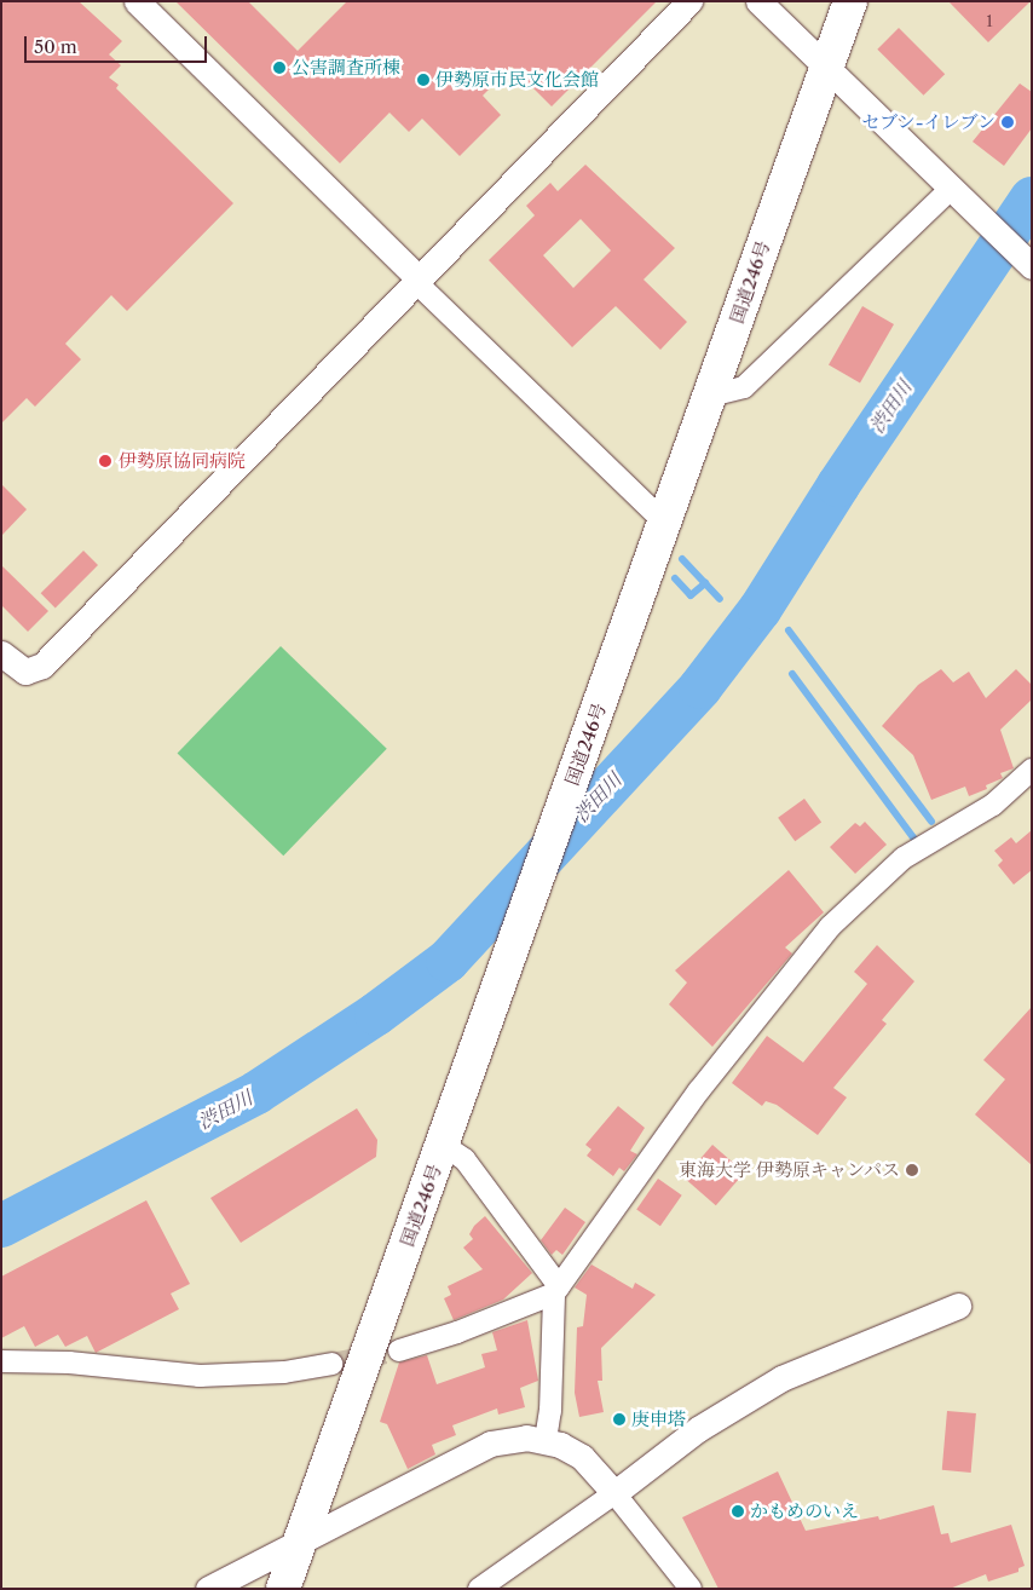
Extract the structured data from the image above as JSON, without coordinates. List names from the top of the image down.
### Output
{
  "streets": {
    "highway": ["国道246号"]
  },
  "water": ["渋田川"],
  "places": [
    "公害調査所棟",
    "伊勢原市民文化会館",
    "セブン-イレブン",
    "伊勢原協同病院",
    "東海大学 伊勢原キャンパス",
    "庚申塔",
    "かもめのいえ"
  ],
  "house_numbers": ["1"],
  "scale_bar": "50 m"
}
